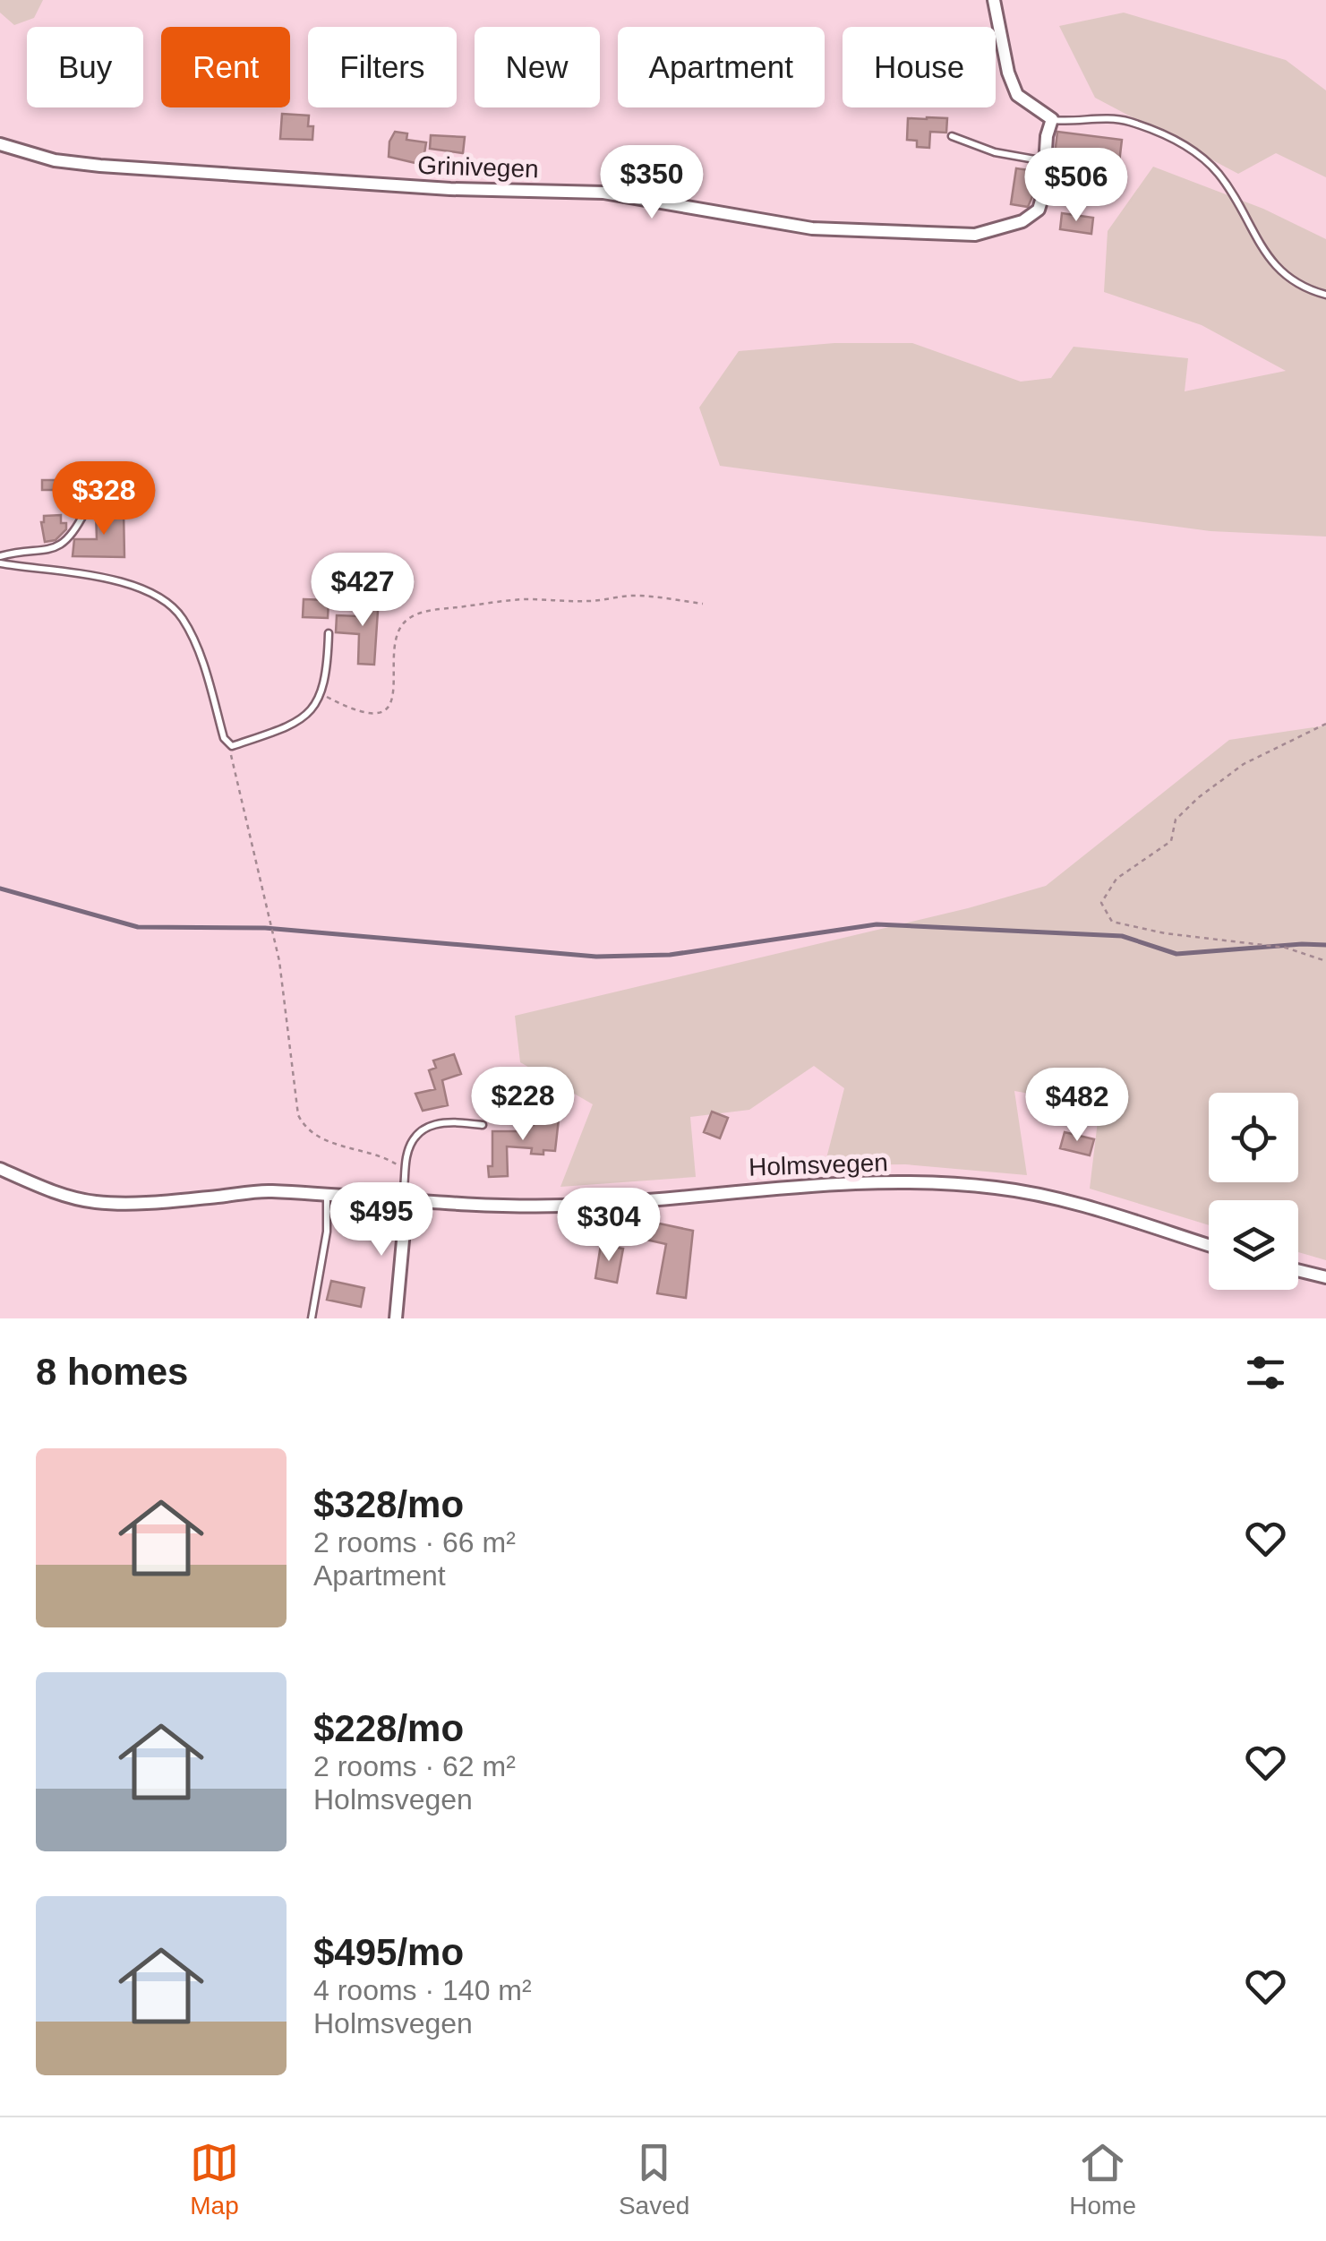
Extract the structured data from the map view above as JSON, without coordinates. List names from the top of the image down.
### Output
{
  "streets": {
    "street": ["Grinivegen", "Holmsvegen"]
  },
  "page": {
    "chip": [
      "Buy",
      "Rent",
      "Filters",
      "New",
      "Apartment",
      "House"
    ],
    "price": [
      "$350",
      "$506",
      "$328",
      "$427",
      "$228",
      "$482",
      "$495",
      "$304"
    ],
    "heading": "8 homes",
    "list": [
      {
        "name": "$328/mo",
        "note": "2 rooms · 66 m² · Apartment"
      },
      {
        "name": "$228/mo",
        "note": "2 rooms · 62 m² · Holmsvegen"
      },
      {
        "name": "$495/mo",
        "note": "4 rooms · 140 m² · Holmsvegen"
      }
    ],
    "tabs": ["Map", "Saved", "Home"]
  }
}
